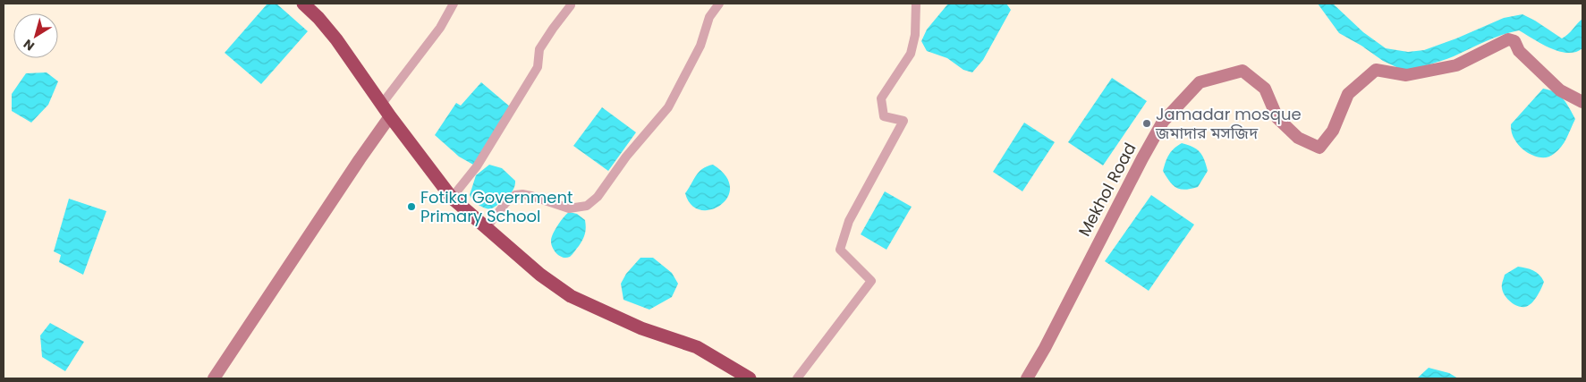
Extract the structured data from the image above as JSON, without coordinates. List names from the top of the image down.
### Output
{
  "streets": {
    "street": ["Mekhol Road"]
  },
  "places": ["Jamadar mosque জমাদার মসজিদ", "Fotika Government Primary School"],
  "north": "bottom left"
}
